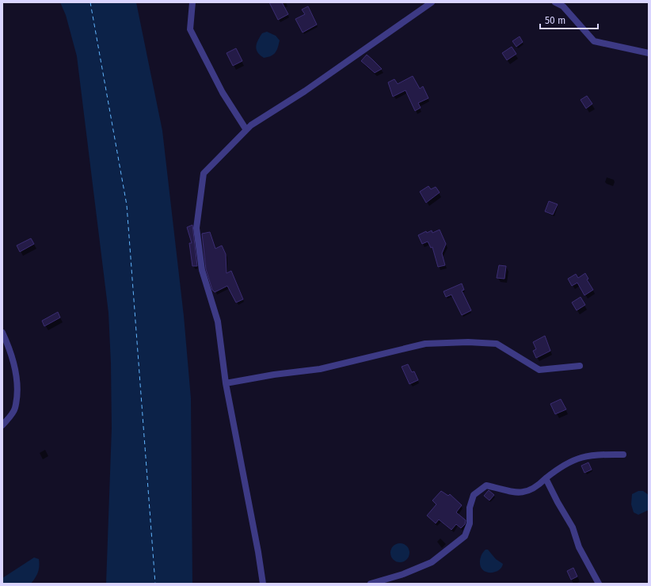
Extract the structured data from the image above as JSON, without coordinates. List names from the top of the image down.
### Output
{
  "scale_bar": "50 m"
}
